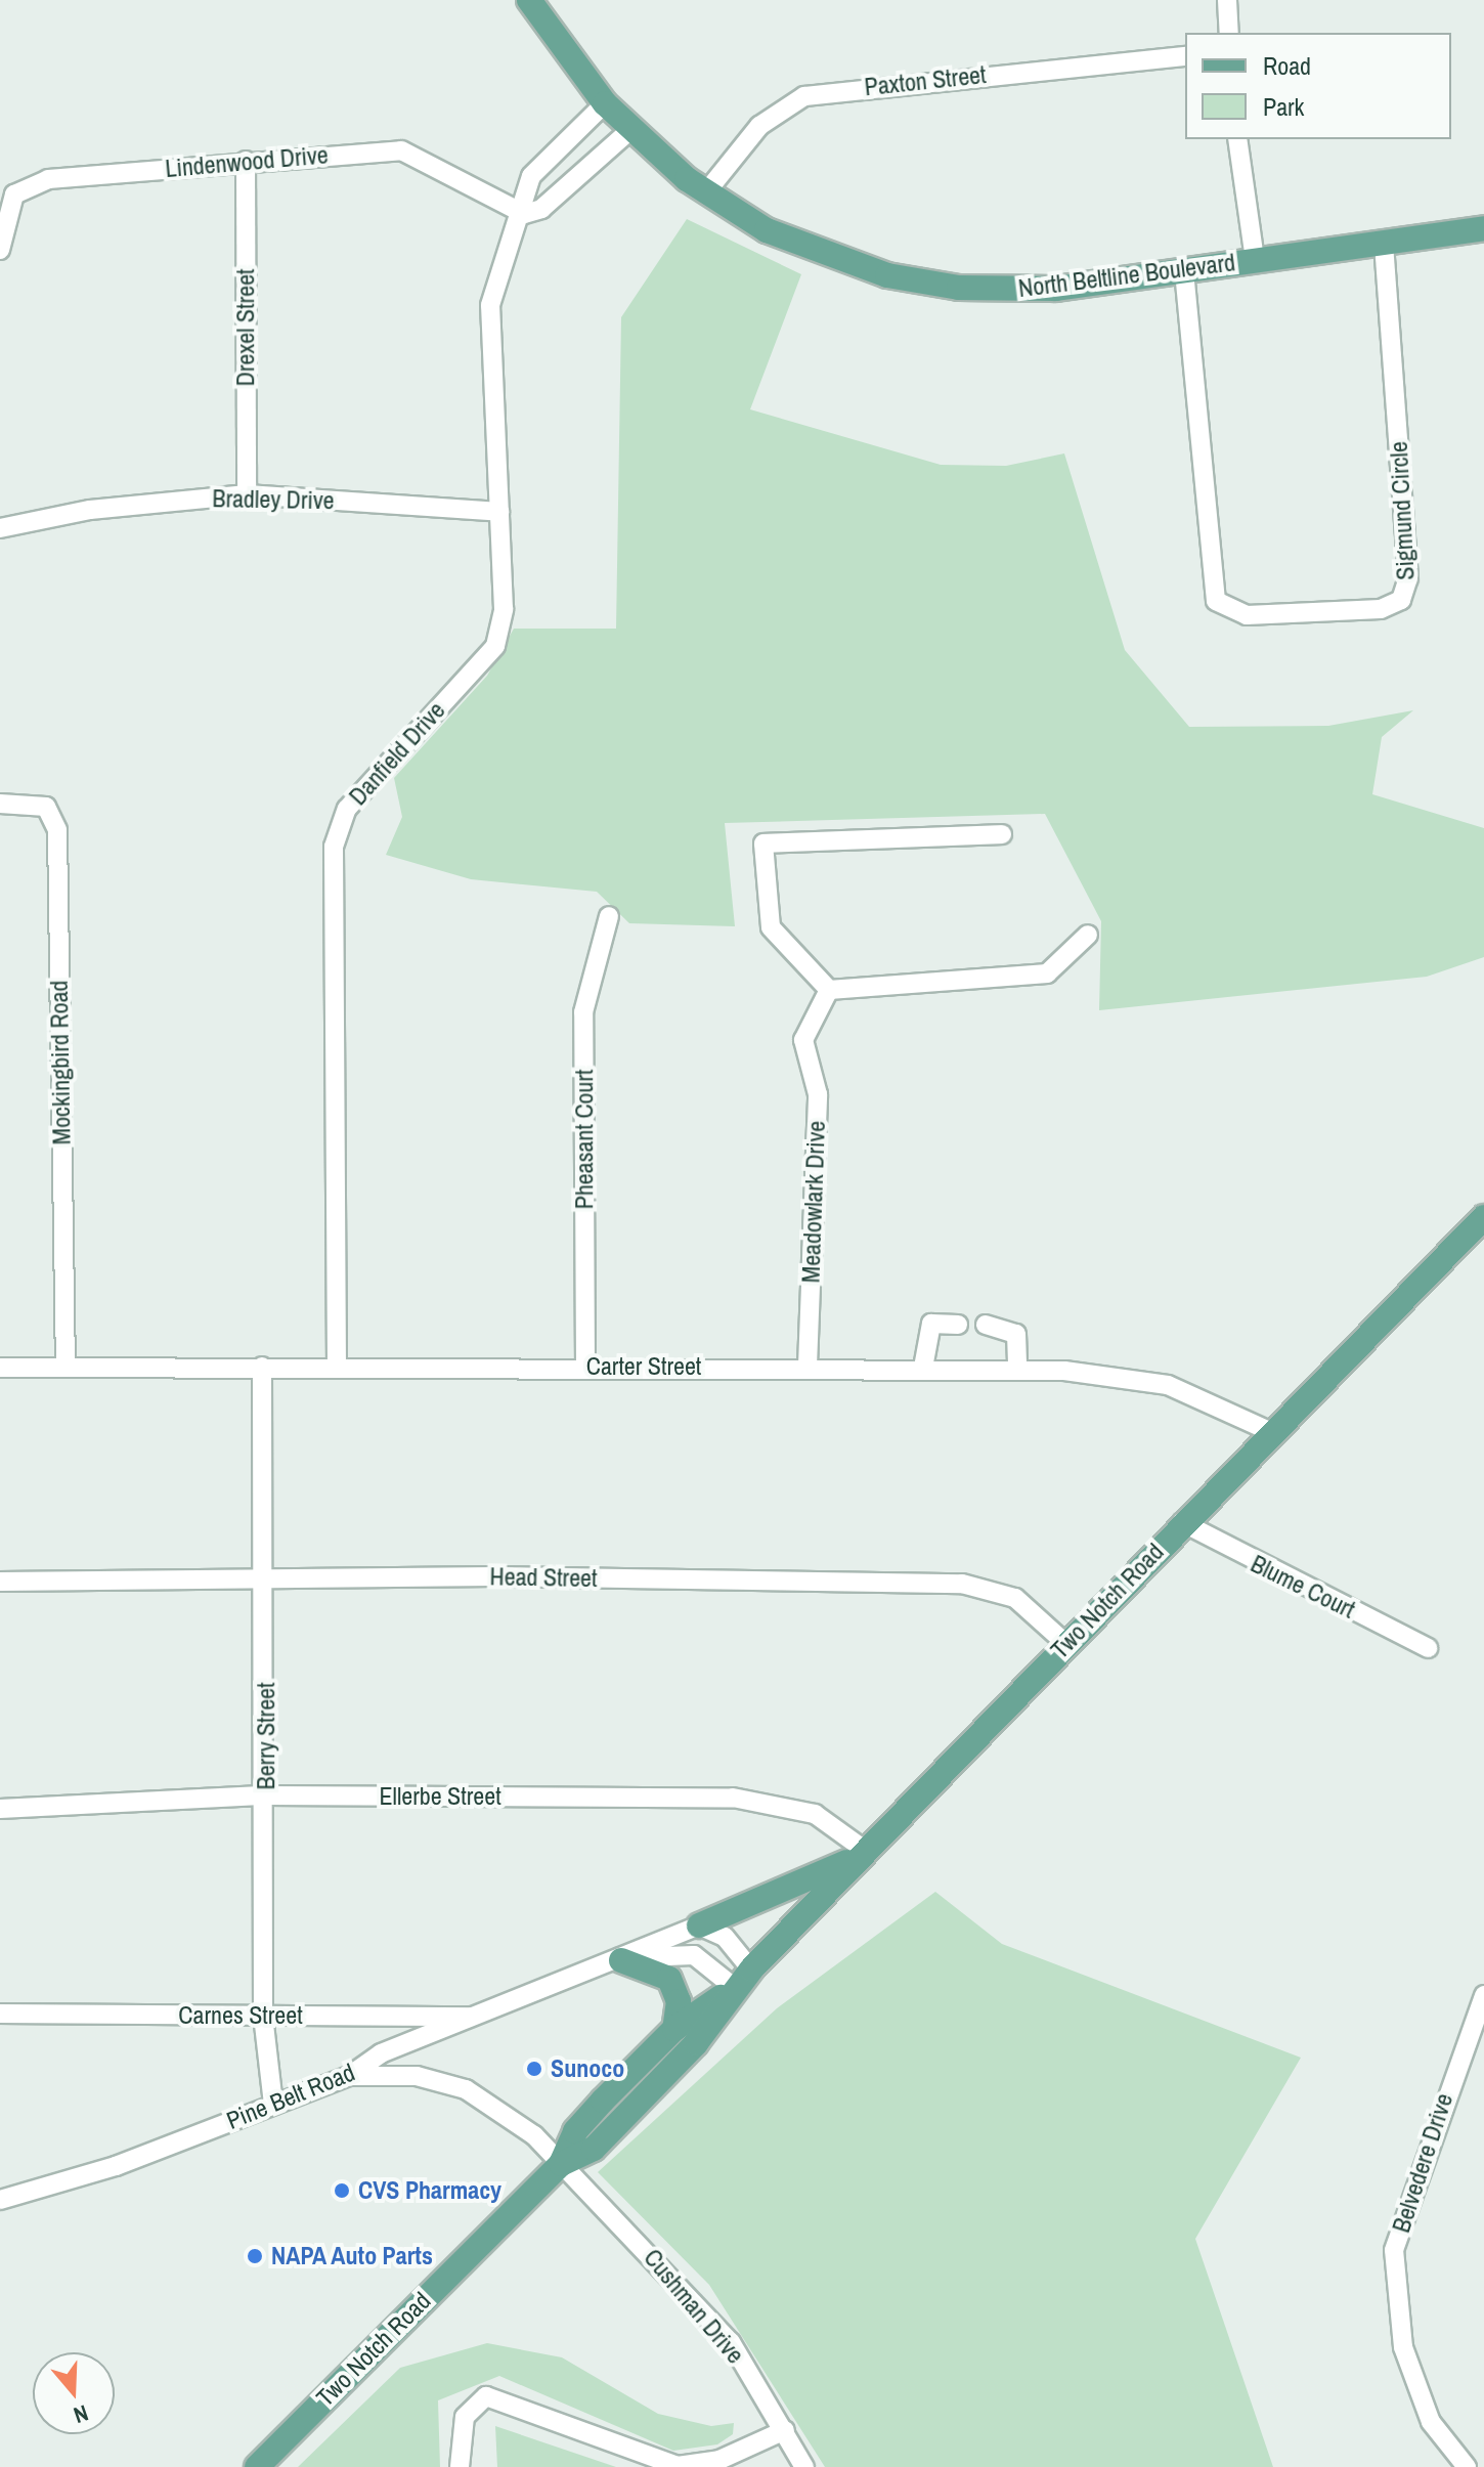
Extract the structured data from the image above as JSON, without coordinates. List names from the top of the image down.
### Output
{
  "streets": {
    "main road": ["North Beltline Boulevard", "Two Notch Road"],
    "street": [
      "Paxton Street",
      "Lindenwood Drive",
      "Drexel Street",
      "Bradley Drive",
      "Sigmund Circle",
      "Danfield Drive",
      "Mockingbird Road",
      "Pheasant Court",
      "Meadowlark Drive",
      "Carter Street",
      "Head Street",
      "Blume Court",
      "Berry Street",
      "Ellerbe Street",
      "Carnes Street",
      "Pine Belt Road",
      "Belvedere Drive",
      "Cushman Drive"
    ]
  },
  "crossings": [
    ["Paxton Street", "North Beltline Boulevard"],
    ["Lindenwood Drive", "Drexel Street"],
    ["Lindenwood Drive", "Danfield Drive"],
    ["North Beltline Boulevard", "Sigmund Circle"],
    ["North Beltline Boulevard", "Danfield Drive"],
    ["Drexel Street", "Bradley Drive"],
    ["Bradley Drive", "Danfield Drive"],
    ["Danfield Drive", "Carter Street"],
    ["Mockingbird Road", "Carter Street"],
    ["Pheasant Court", "Carter Street"],
    ["Meadowlark Drive", "Carter Street"],
    ["Carter Street", "Two Notch Road"],
    ["Carter Street", "Berry Street"],
    ["Head Street", "Two Notch Road"],
    ["Head Street", "Berry Street"],
    ["Blume Court", "Two Notch Road"],
    ["Two Notch Road", "Ellerbe Street"],
    ["Two Notch Road", "Pine Belt Road"],
    ["Two Notch Road", "Cushman Drive"],
    ["Berry Street", "Ellerbe Street"],
    ["Berry Street", "Carnes Street"],
    ["Berry Street", "Pine Belt Road"],
    ["Carnes Street", "Pine Belt Road"],
    ["Pine Belt Road", "Cushman Drive"]
  ],
  "places": ["Sunoco", "CVS Pharmacy", "NAPA Auto Parts"],
  "legend": ["Road", "Park"],
  "north": "bottom"
}
